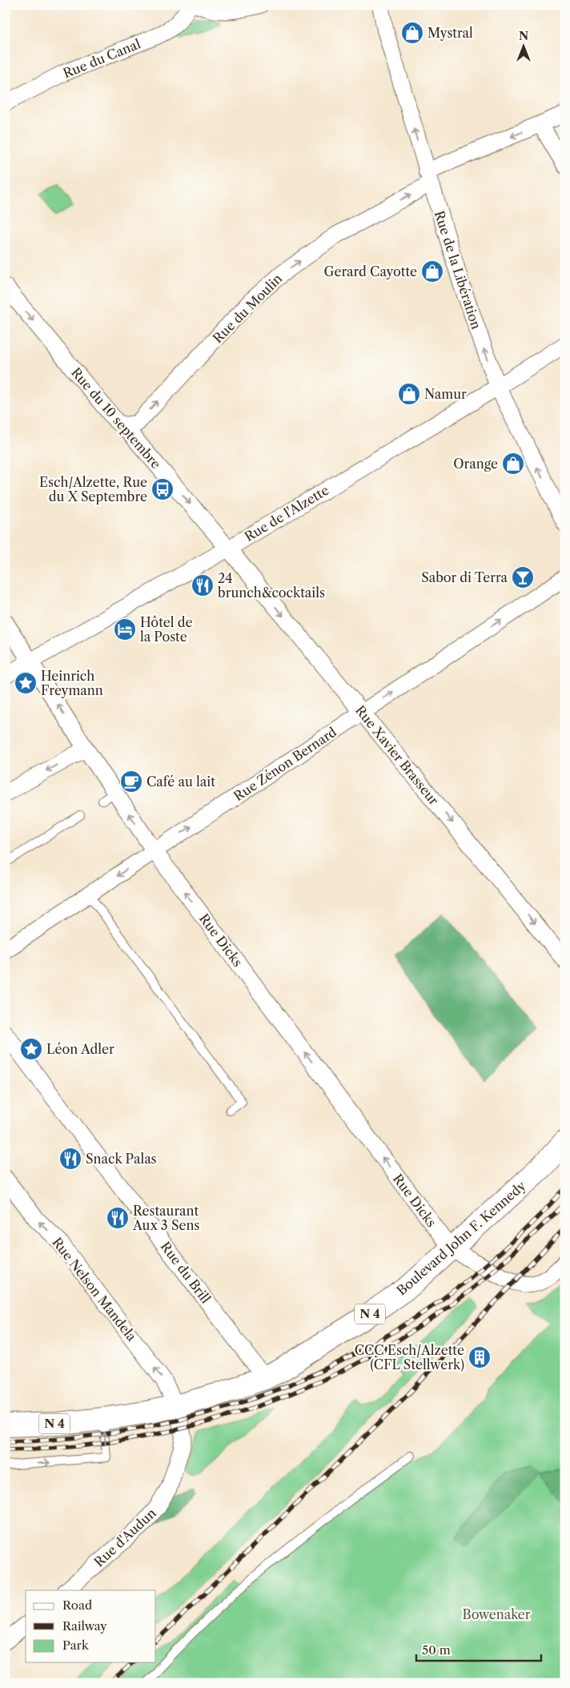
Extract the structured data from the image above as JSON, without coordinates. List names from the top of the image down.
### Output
{
  "streets": {
    "main road": ["Boulevard John F. Kennedy", "N 4"],
    "street": [
      "Rue du Canal",
      "Rue de la Libération",
      "Rue du Moulin",
      "Rue du 10 septembre",
      "Rue de l'Alzette",
      "Rue Xavier Brasseur",
      "Rue Zénon Bernard",
      "Rue Dicks",
      "Rue du Brill",
      "Rue Nelson Mandela",
      "Rue d'Audun"
    ]
  },
  "crossings": [
    ["Rue de la Libération", "Rue du Moulin"],
    ["Rue de la Libération", "Rue de l'Alzette"],
    ["Rue du Moulin", "Rue du 10 septembre"],
    ["Rue du 10 septembre", "Rue de l'Alzette"],
    ["Rue du 10 septembre", "Rue Xavier Brasseur"],
    ["Rue de l'Alzette", "Rue Xavier Brasseur"],
    ["Rue de l'Alzette", "Rue Dicks"],
    ["Rue Xavier Brasseur", "Rue Zénon Bernard"],
    ["Rue Zénon Bernard", "Rue Dicks"],
    ["Rue Dicks", "Boulevard John F. Kennedy"],
    ["Boulevard John F. Kennedy", "Rue du Brill"],
    ["Boulevard John F. Kennedy", "Rue Nelson Mandela"],
    ["Boulevard John F. Kennedy", "N 4"],
    ["Boulevard John F. Kennedy", "Rue d'Audun"],
    ["Rue Nelson Mandela", "N 4"],
    ["Rue Nelson Mandela", "Rue d'Audun"],
    ["N 4", "Rue d'Audun"]
  ],
  "one_way": [
    "Rue de la Libération",
    "Rue du 10 septembre",
    "Rue Xavier Brasseur",
    "Rue Dicks",
    "Rue Nelson Mandela"
  ],
  "parks": ["Bowenaker"],
  "places": {
    "shop": [
      "Mystral",
      "Gerard Cayotte",
      "Namur",
      "Orange"
    ],
    "bus stop": ["Esch/Alzette, Rue du X Septembre"],
    "bar": ["Sabor di Terra"],
    "restaurant": ["24 brunch&cocktails", "Snack Palas", "Restaurant Aux 3 Sens"],
    "hotel": ["Hôtel de la Poste"],
    "place": ["Heinrich Freymann", "Léon Adler"],
    "cafe": ["Café au lait"],
    "building": ["CCC Esch/Alzette (CFL Stellwerk)"]
  },
  "legend": ["Road", "Railway", "Park"],
  "scale_bar": "50 m",
  "north": "top"
}
